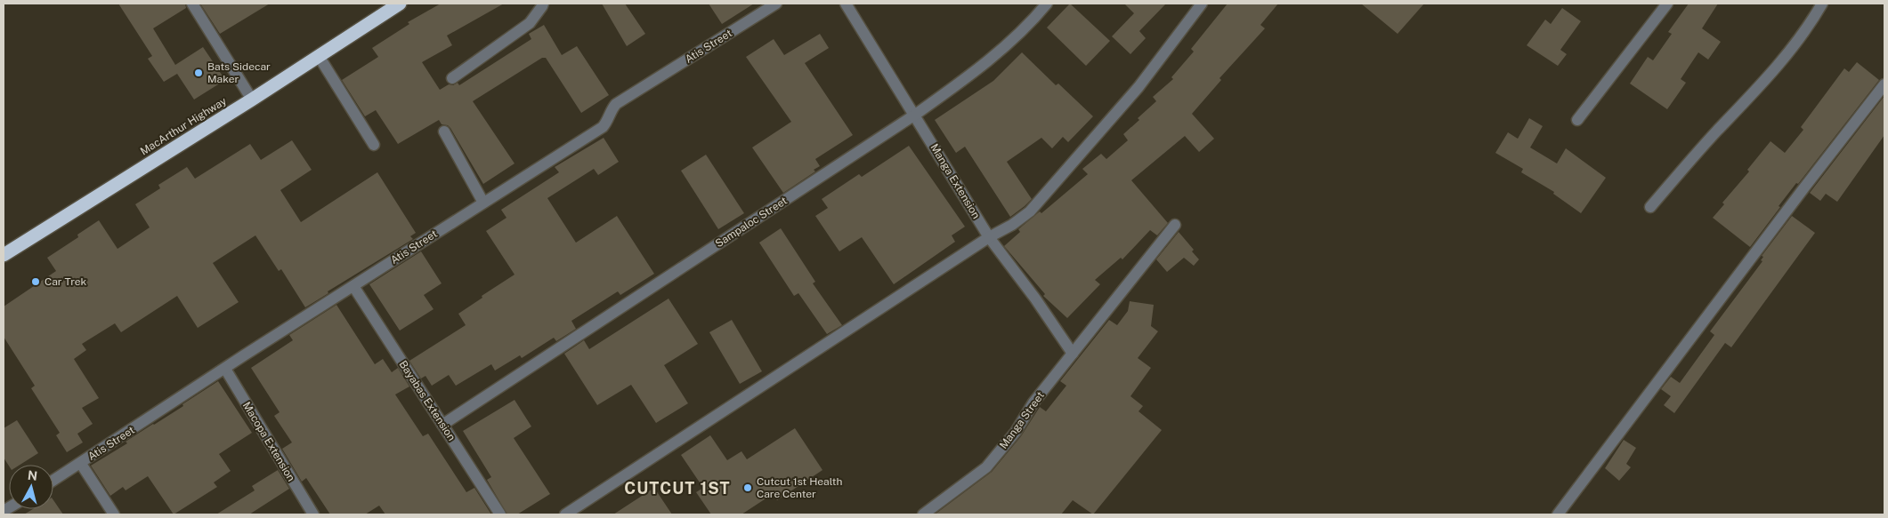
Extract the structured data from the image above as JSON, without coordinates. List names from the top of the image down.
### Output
{
  "streets": {
    "highway": ["MacArthur Highway"],
    "street": [
      "Atis Street",
      "Manga Extension",
      "Sampaloc Street",
      "Bayabas Extension",
      "Manga Street",
      "Macopa Extension"
    ]
  },
  "crossings": [
    ["Atis Street", "Bayabas Extension"],
    ["Atis Street", "Macopa Extension"],
    ["Manga Extension", "Sampaloc Street"],
    ["Manga Extension", "Manga Street"],
    ["Sampaloc Street", "Bayabas Extension"]
  ],
  "districts": ["CUTCUT 1ST"],
  "places": ["Bats Sidecar Maker", "Car Trek", "Cutcut 1st Health Care Center"],
  "north": "top"
}
